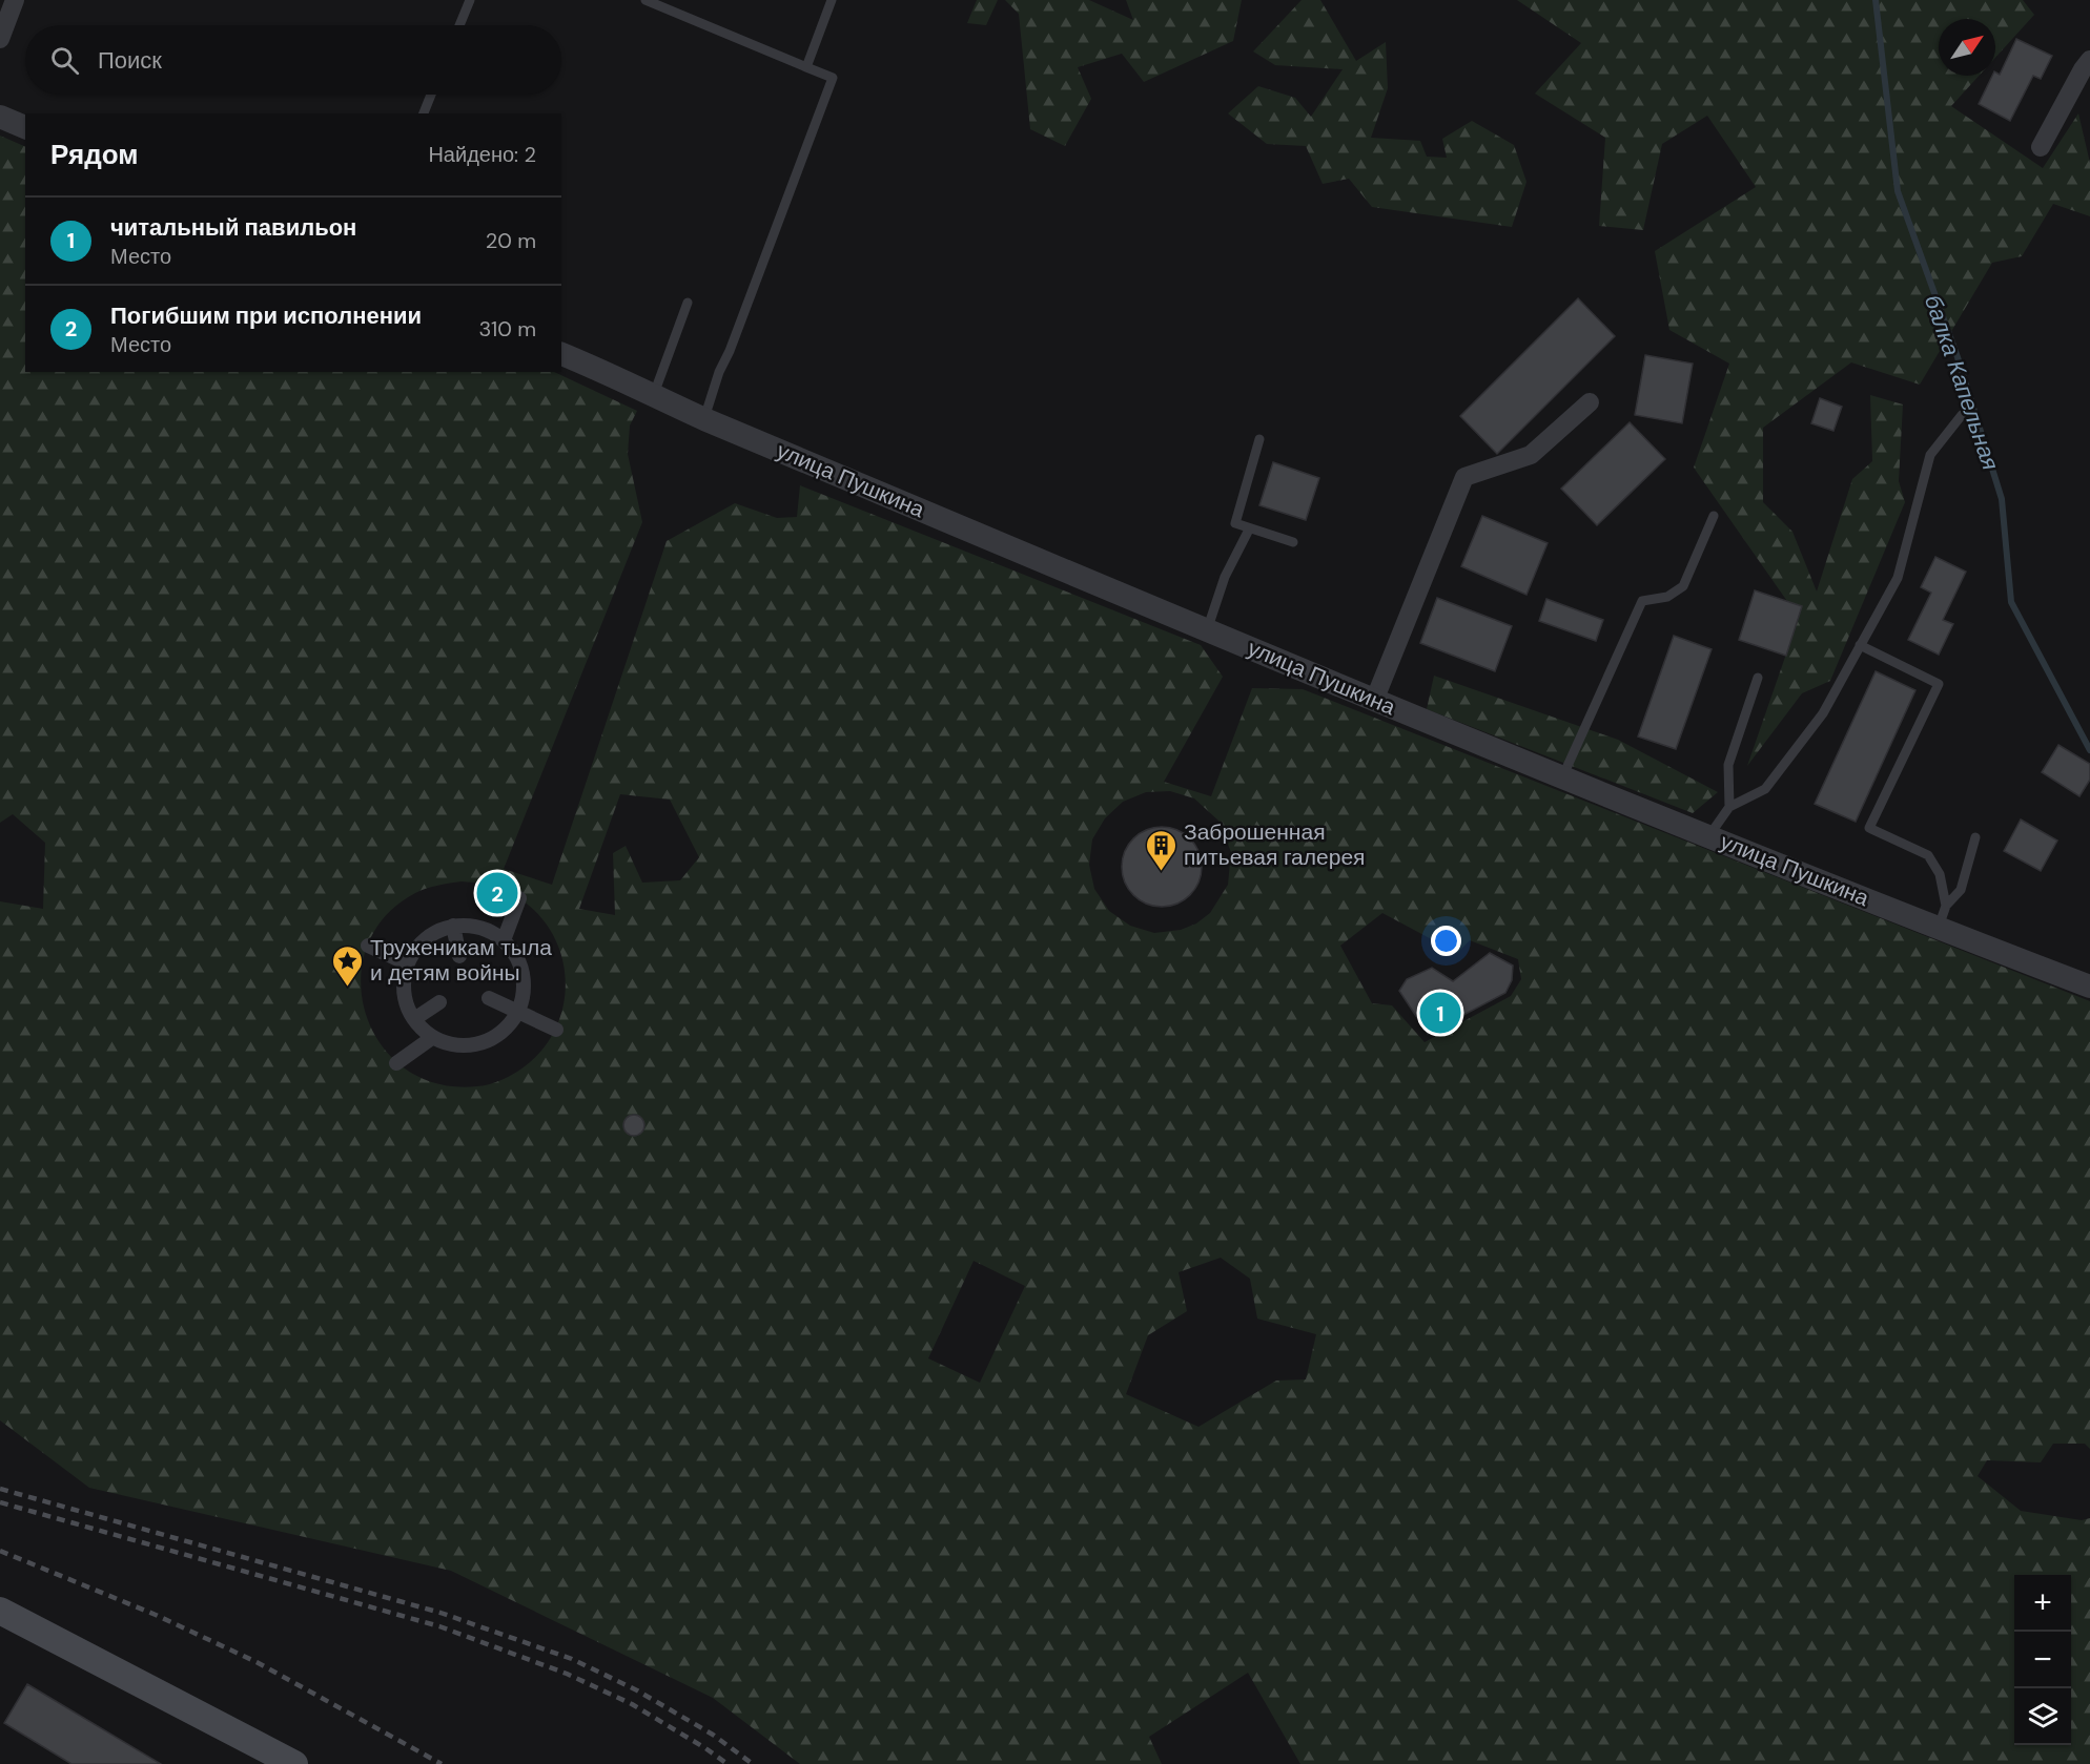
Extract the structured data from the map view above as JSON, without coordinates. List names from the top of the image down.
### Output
{
  "streets": {
    "street": ["улица Пушкина"]
  },
  "water": ["балка Капельная"],
  "places": {
    "building": ["Заброшенная питьевая галерея"],
    "place": ["Труженикам тыла и детям войны"]
  },
  "north": "top right",
  "page": {
    "search": "Поиск",
    "heading": ["Рядом", "Найдено: 2"],
    "list": [
      {
        "mark": "1",
        "name": "читальный павильон",
        "note": "Место",
        "value": "20 m"
      },
      {
        "mark": "2",
        "name": "Погибшим при исполнении",
        "note": "Место",
        "value": "310 m"
      }
    ],
    "pins": ["2", "1"],
    "map_buttons": ["+", "−"]
  }
}
